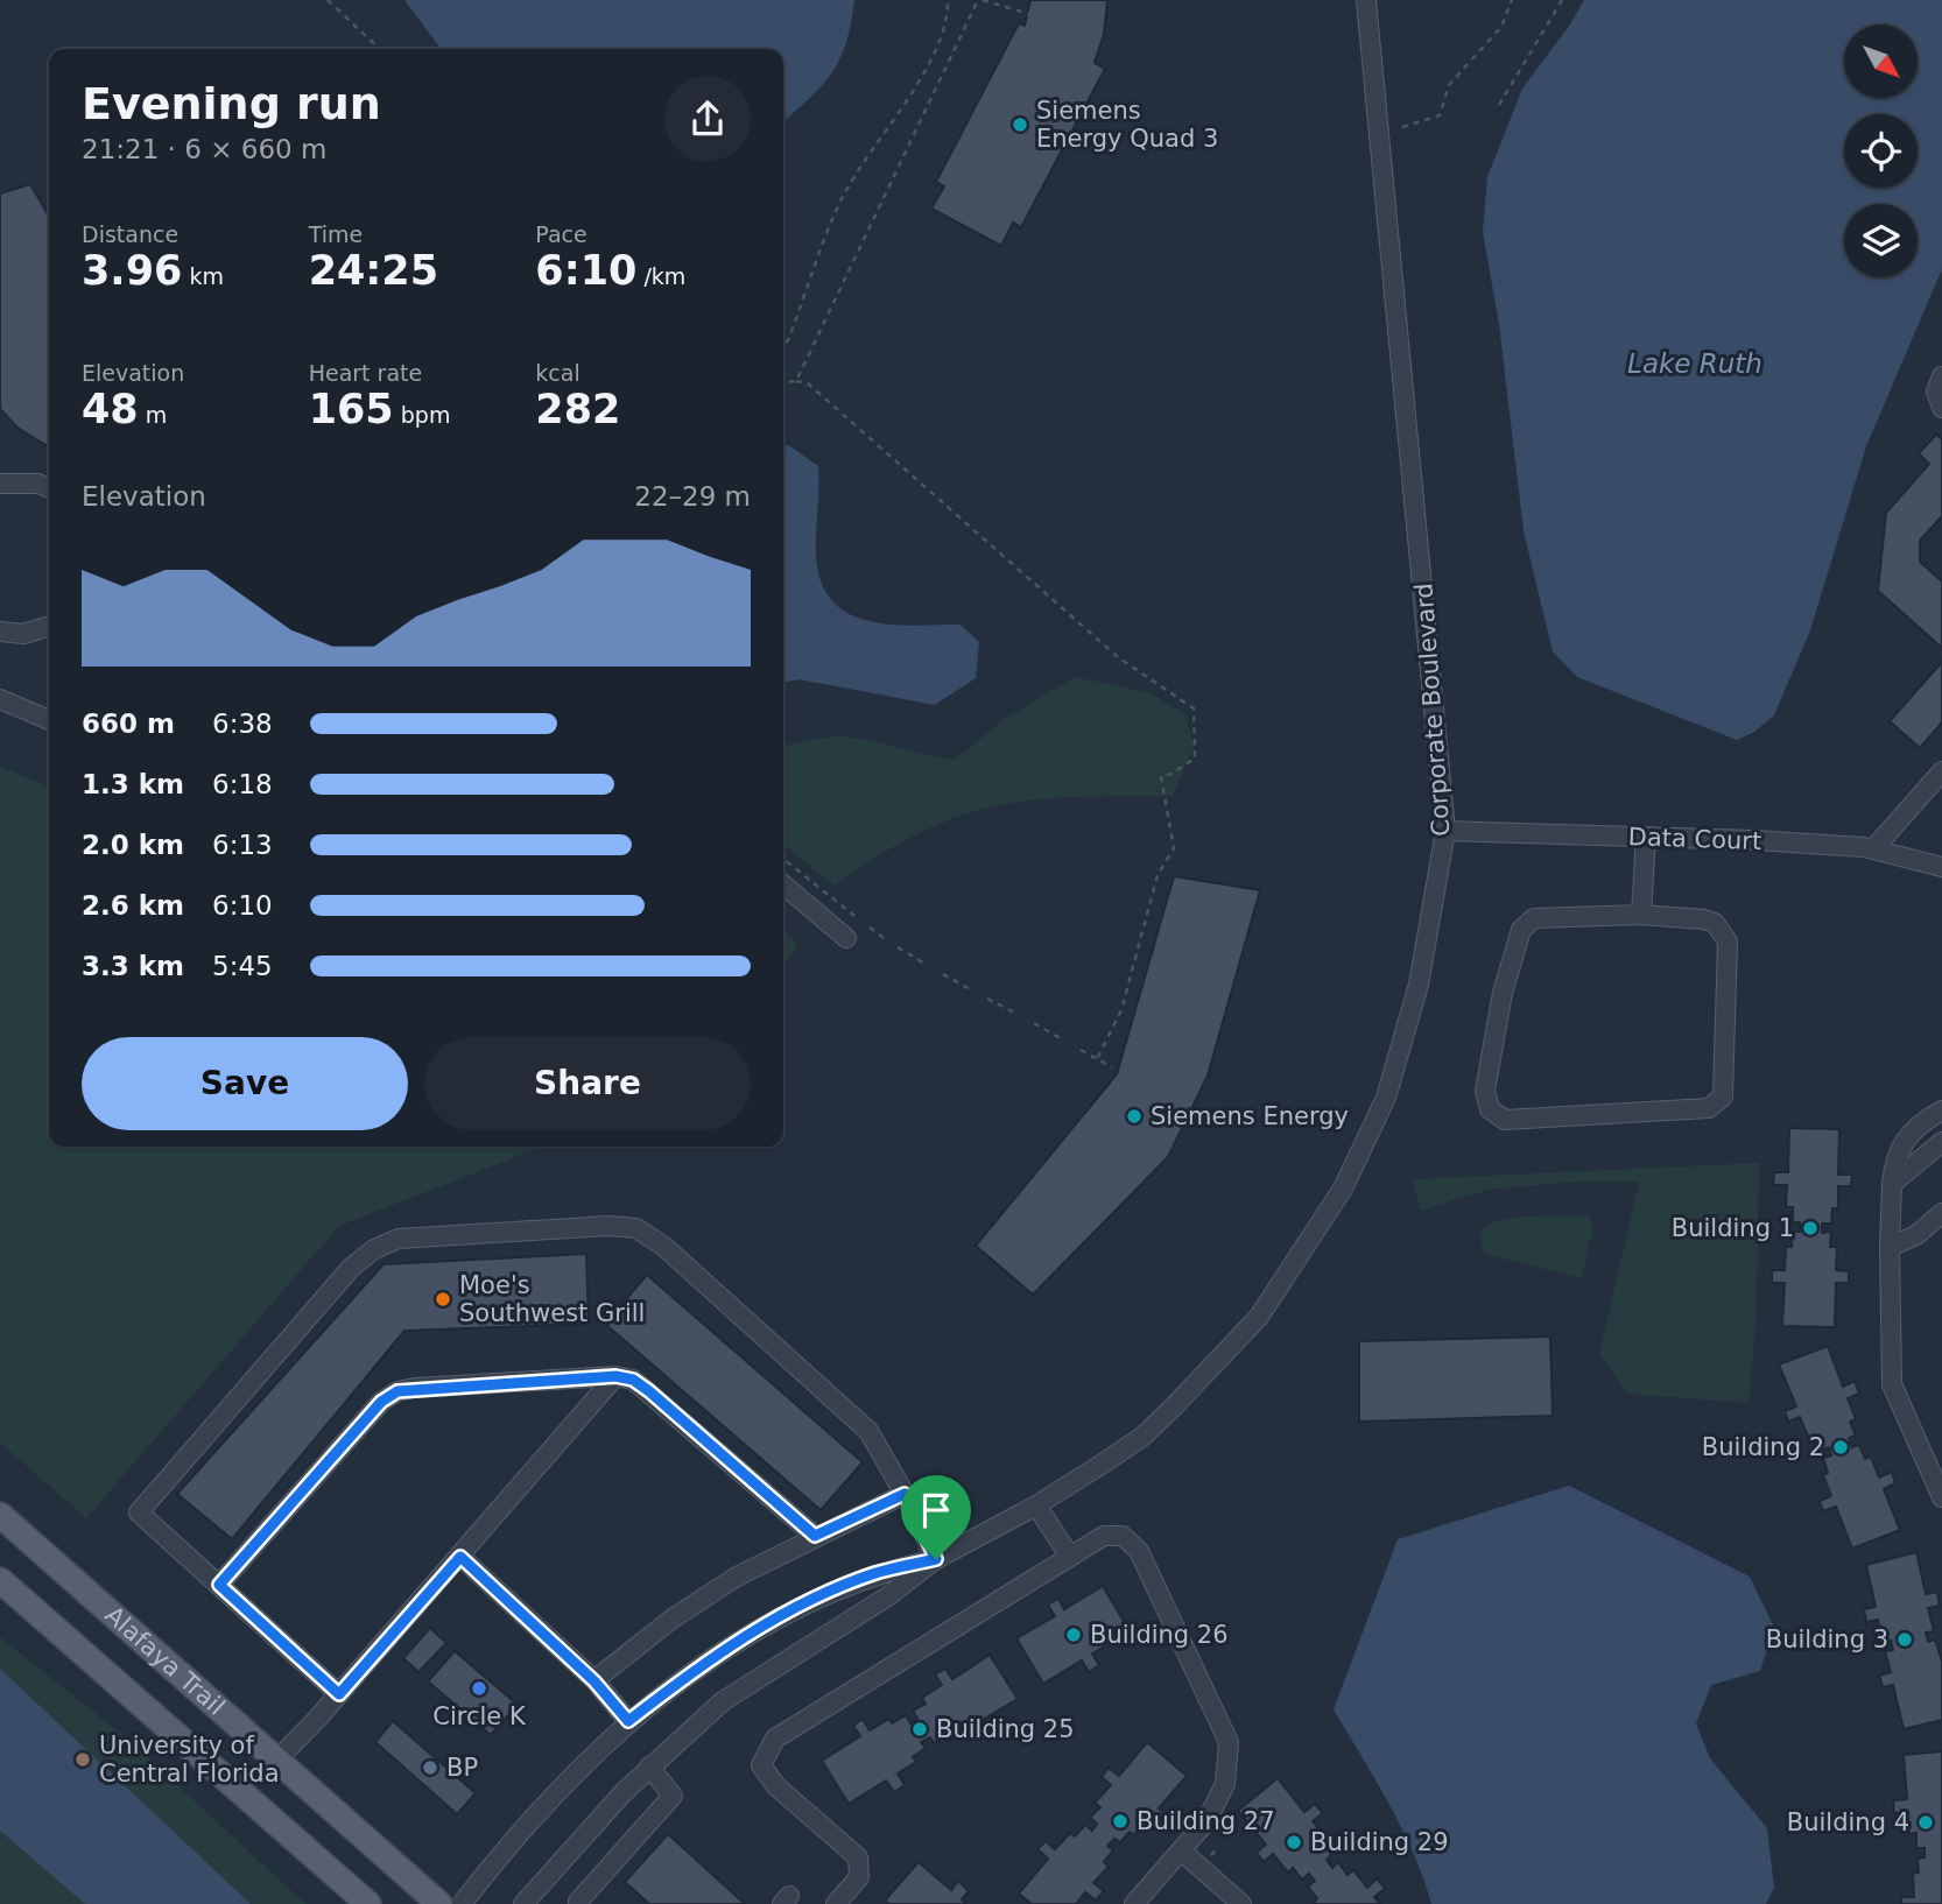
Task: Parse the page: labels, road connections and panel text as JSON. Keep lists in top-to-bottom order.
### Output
{
  "streets": {
    "main road": ["Alafaya Trail"],
    "street": ["Corporate Boulevard", "Data Court"]
  },
  "crossings": [
    ["Corporate Boulevard", "Data Court"]
  ],
  "water": ["Lake Ruth"],
  "places": [
    "Siemens Energy Quad 3",
    "Siemens Energy",
    "Building 1",
    "Moe's Southwest Grill",
    "Building 2",
    "Building 26",
    "Building 3",
    "Circle K",
    "Building 25",
    "University of Central Florida",
    "BP",
    "Building 27",
    "Building 4",
    "Building 29"
  ],
  "north": "bottom right",
  "page": {
    "heading": ["Evening run", "21:21 · 6 × 660 m"],
    "stats": [
      ["Distance", "3.96 km"],
      ["Time", "24:25"],
      ["Pace", "6:10 /km"],
      ["Elevation", "48 m"],
      ["Heart rate", "165 bpm"],
      ["kcal", "282"]
    ],
    "chart": ["Elevation", "22–29 m"],
    "list": [
      {
        "name": "660 m",
        "note": "6:38"
      },
      {
        "name": "1.3 km",
        "note": "6:18"
      },
      {
        "name": "2.0 km",
        "note": "6:13"
      },
      {
        "name": "2.6 km",
        "note": "6:10"
      },
      {
        "name": "3.3 km",
        "note": "5:45"
      }
    ],
    "buttons": ["Save", "Share"]
  }
}
